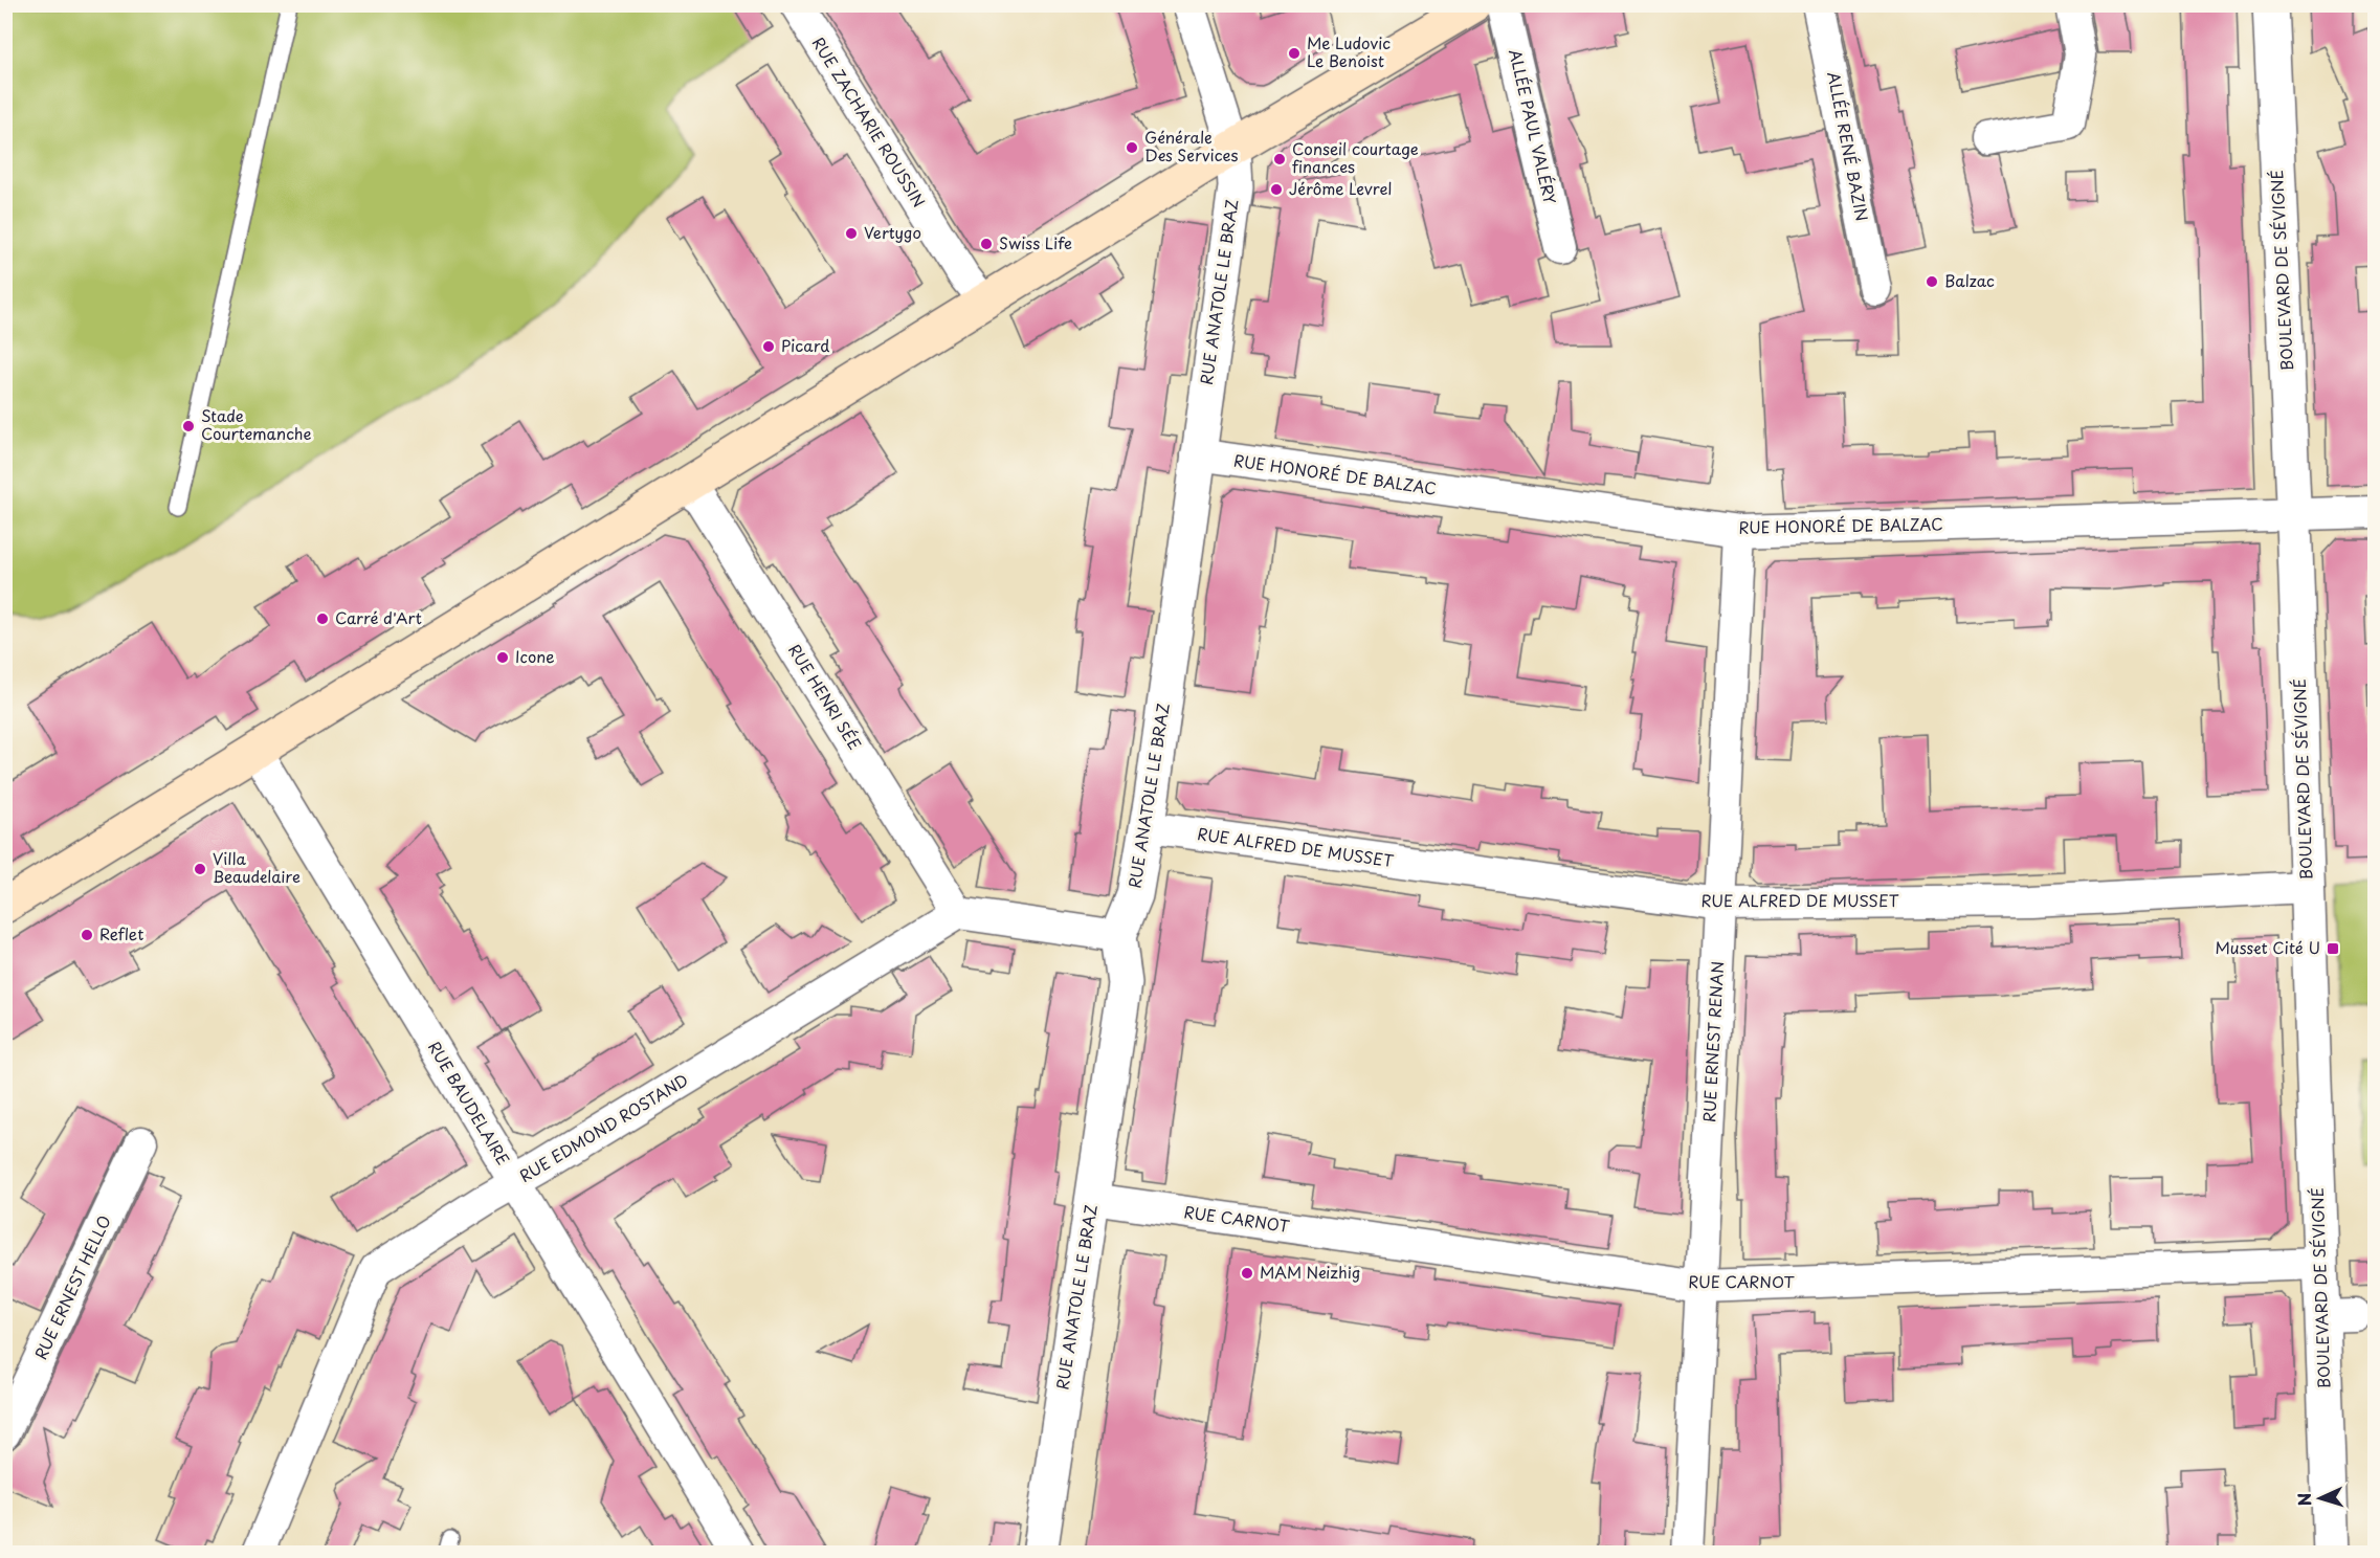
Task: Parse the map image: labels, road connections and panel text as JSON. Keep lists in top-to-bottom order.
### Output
{
  "streets": {
    "street": [
      "RUE ZACHARIE ROUSSIN",
      "ALLÉE PAUL VALÉRY",
      "ALLÉE RENÉ BAZIN",
      "BOULEVARD DE SÉVIGNÉ",
      "RUE ANATOLE LE BRAZ",
      "RUE HONORÉ DE BALZAC",
      "RUE HENRI SÉE",
      "RUE ALFRED DE MUSSET",
      "RUE ERNEST RENAN",
      "RUE BAUDELAIRE",
      "RUE EDMOND ROSTAND",
      "RUE CARNOT",
      "RUE ERNEST HELLO"
    ]
  },
  "crossings": [
    ["BOULEVARD DE SÉVIGNÉ", "RUE HONORÉ DE BALZAC"],
    ["BOULEVARD DE SÉVIGNÉ", "RUE ALFRED DE MUSSET"],
    ["BOULEVARD DE SÉVIGNÉ", "RUE CARNOT"],
    ["RUE ANATOLE LE BRAZ", "RUE HONORÉ DE BALZAC"],
    ["RUE ANATOLE LE BRAZ", "RUE ALFRED DE MUSSET"],
    ["RUE ANATOLE LE BRAZ", "RUE CARNOT"],
    ["RUE HONORÉ DE BALZAC", "RUE ERNEST RENAN"],
    ["RUE HENRI SÉE", "RUE EDMOND ROSTAND"],
    ["RUE ALFRED DE MUSSET", "RUE ERNEST RENAN"],
    ["RUE ERNEST RENAN", "RUE CARNOT"],
    ["RUE BAUDELAIRE", "RUE EDMOND ROSTAND"]
  ],
  "places": {
    "other": [
      "Me Ludovic Le Benoist",
      "Générale Des Services",
      "Conseil courtage finances",
      "Jérôme Levrel",
      "Vertygo",
      "Swiss Life",
      "Balzac",
      "Picard",
      "Stade Courtemanche",
      "Carré d'Art",
      "Icone",
      "Villa Beaudelaire",
      "Reflet",
      "MAM Neizhig"
    ],
    "transit": ["Musset Cité U"]
  },
  "north": "left"
}
